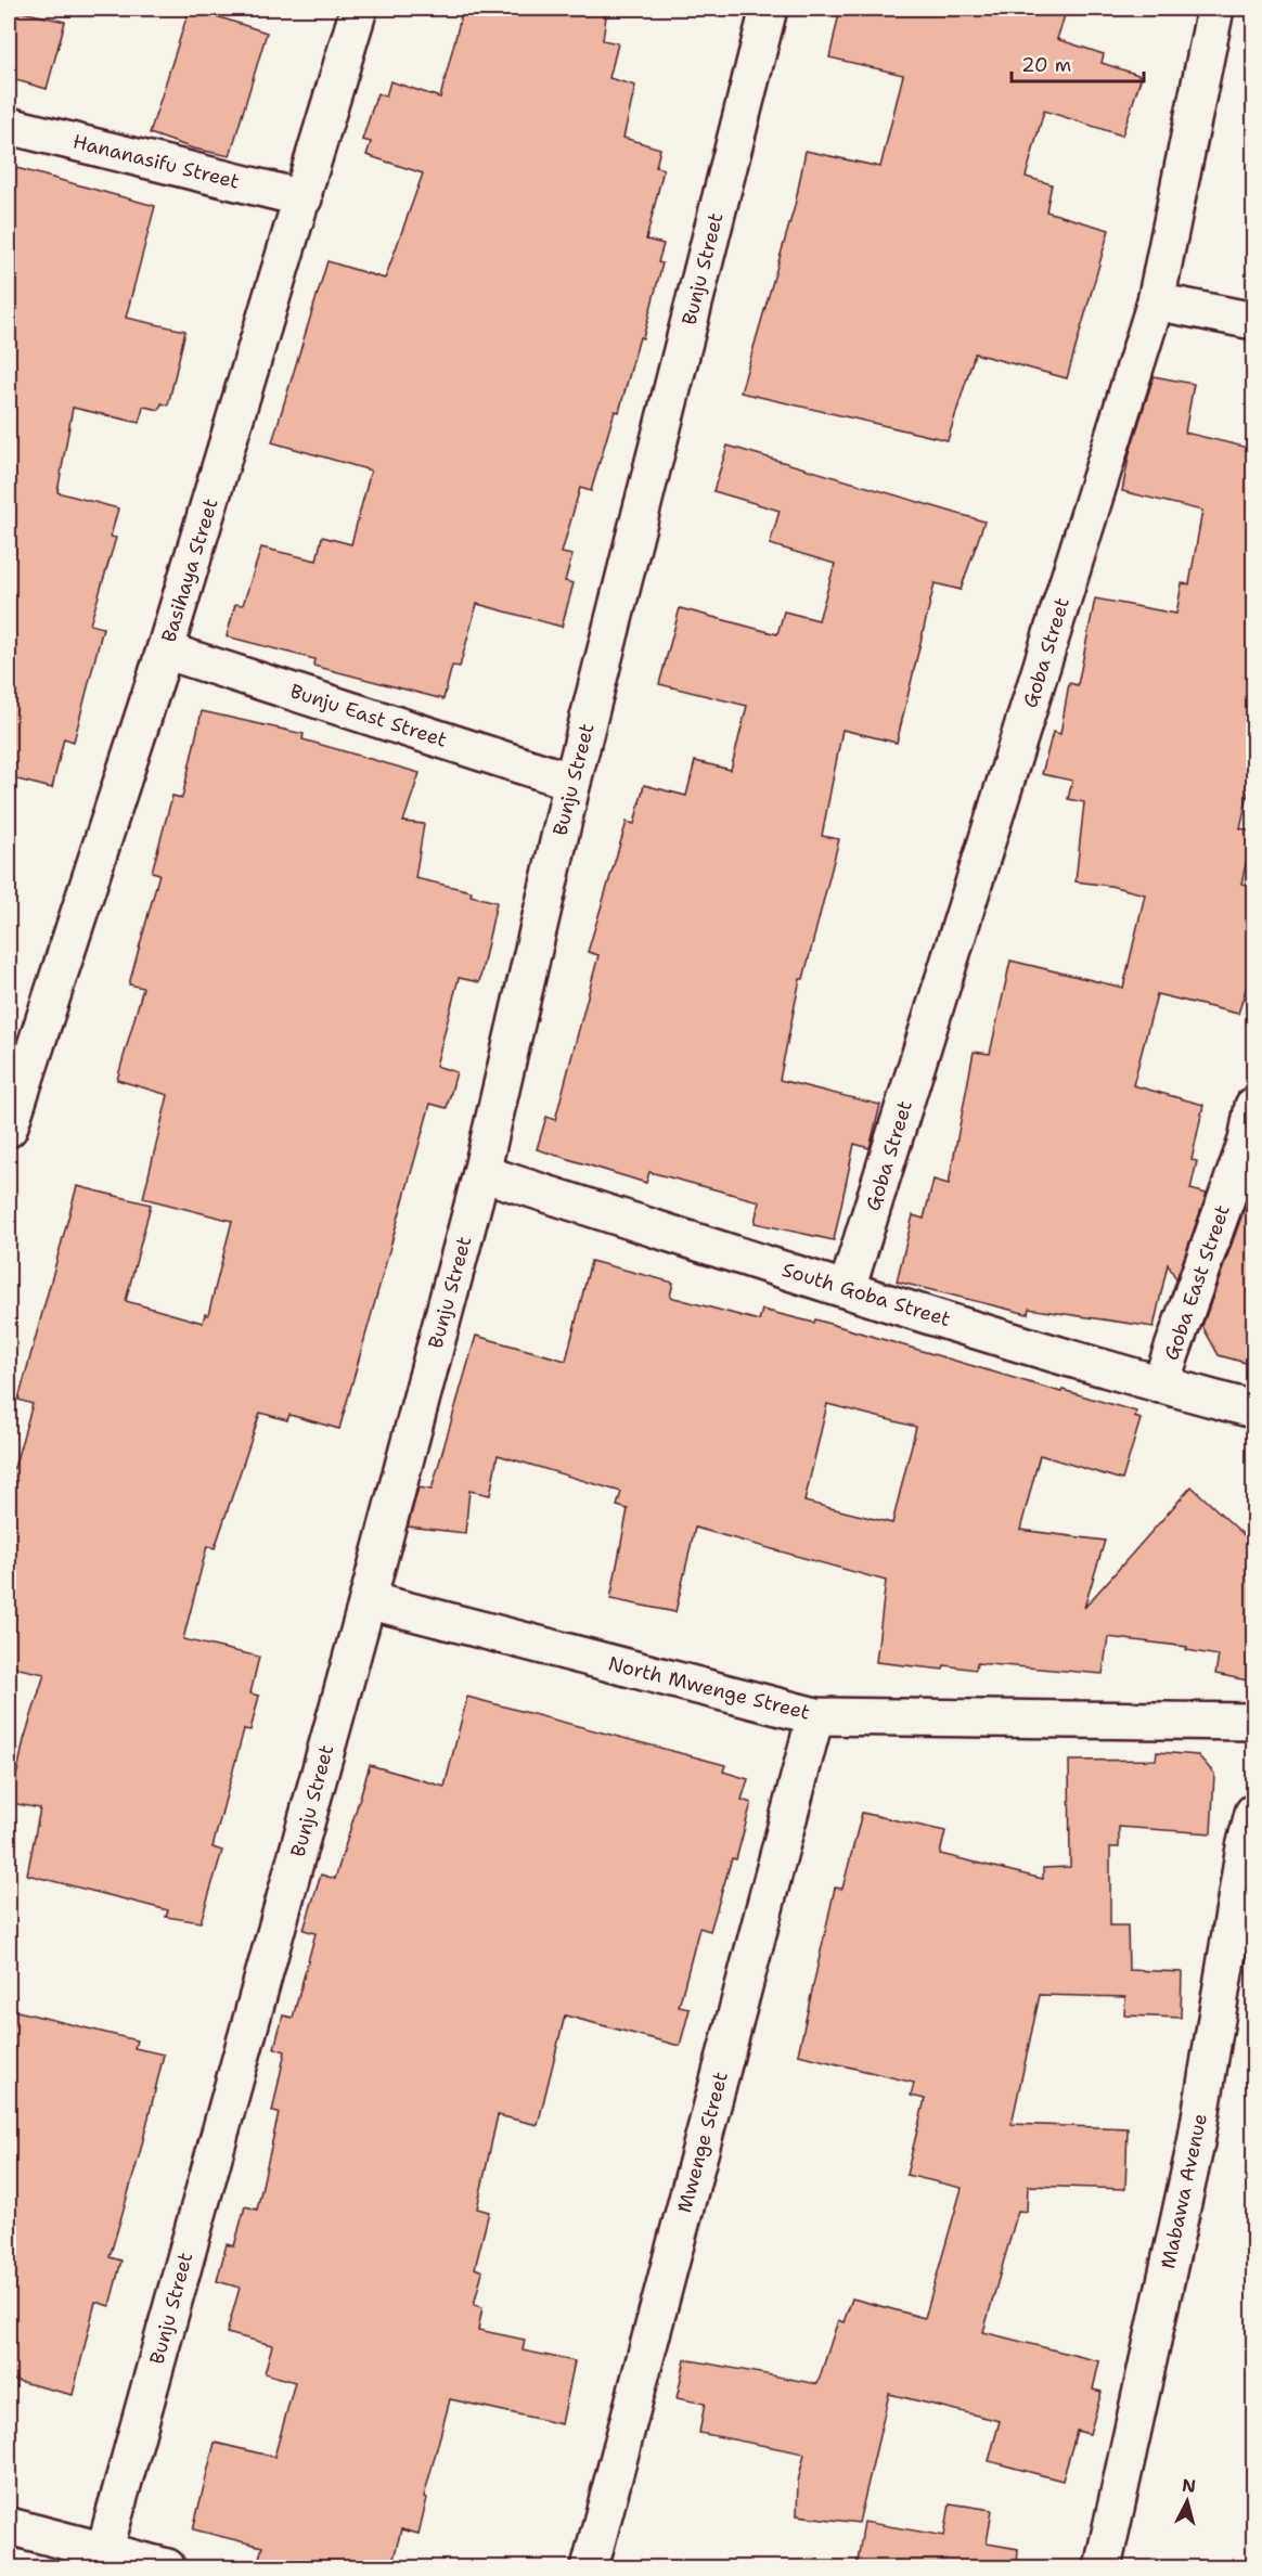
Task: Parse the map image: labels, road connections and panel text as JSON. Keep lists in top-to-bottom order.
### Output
{
  "streets": {
    "street": [
      "Hananasifu Street",
      "Bunju Street",
      "Basihaya Street",
      "Goba Street",
      "Bunju East Street",
      "Goba East Street",
      "South Goba Street",
      "North Mwenge Street",
      "Mwenge Street",
      "Mabawa Avenue"
    ]
  },
  "crossings": [
    ["Hananasifu Street", "Basihaya Street"],
    ["Bunju Street", "Bunju East Street"],
    ["Bunju Street", "South Goba Street"],
    ["Bunju Street", "North Mwenge Street"],
    ["Basihaya Street", "Bunju East Street"],
    ["Goba Street", "South Goba Street"],
    ["Goba East Street", "South Goba Street"],
    ["North Mwenge Street", "Mwenge Street"]
  ],
  "scale_bar": "20 m",
  "north": "top"
}
